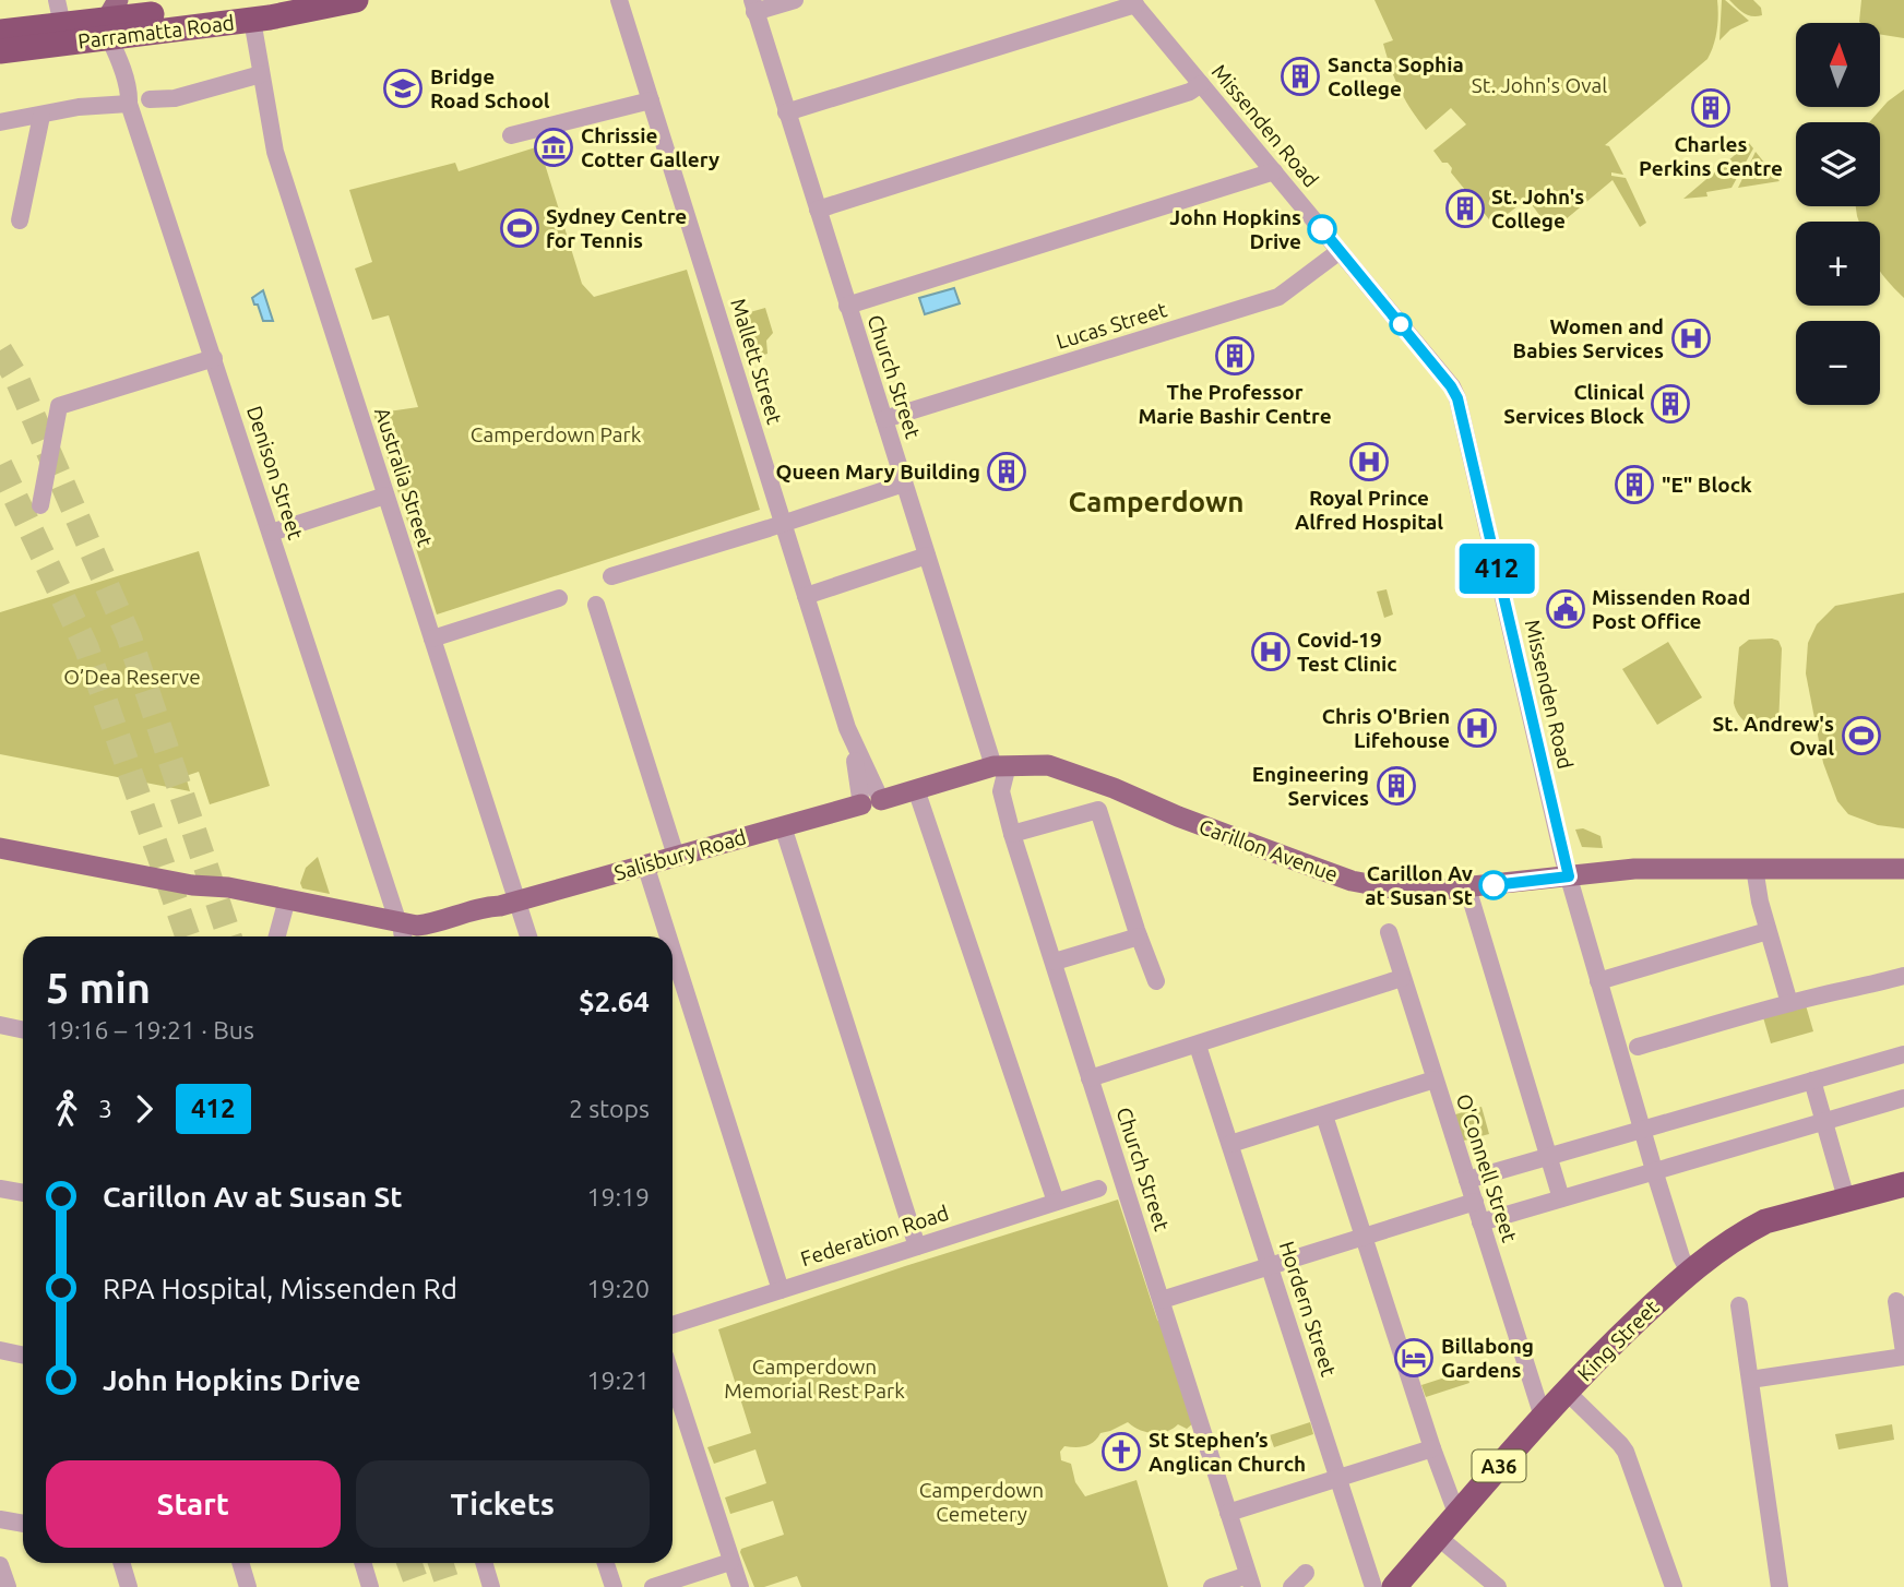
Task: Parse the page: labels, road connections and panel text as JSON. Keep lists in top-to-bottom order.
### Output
{
  "streets": {
    "highway": ["Parramatta Road", "King Street", "A36"],
    "main road": ["Carillon Avenue", "Salisbury Road"],
    "street": [
      "Missenden Road",
      "Lucas Street",
      "Mallett Street",
      "Church Street",
      "Denison Street",
      "Australia Street",
      "O'Connell Street",
      "Federation Road",
      "Hordern Street"
    ]
  },
  "crossings": [
    ["Parramatta Road", "Denison Street"],
    ["Parramatta Road", "Australia Street"],
    ["Missenden Road", "Lucas Street"],
    ["Missenden Road", "Carillon Avenue"],
    ["Missenden Road", "King Street"],
    ["Lucas Street", "Church Street"],
    ["Mallett Street", "Salisbury Road"],
    ["Church Street", "Carillon Avenue"],
    ["Church Street", "Salisbury Road"],
    ["Denison Street", "Salisbury Road"],
    ["Australia Street", "Salisbury Road"],
    ["Carillon Avenue", "Salisbury Road"],
    ["O'Connell Street", "King Street"]
  ],
  "districts": ["Camperdown"],
  "parks": [
    "St. John's Oval",
    "Camperdown Park",
    "O’Dea Reserve",
    "Camperdown Memorial Rest Park",
    "Camperdown Cemetery"
  ],
  "places": {
    "building": [
      "Sancta Sophia College",
      "Charles Perkins Centre",
      "St. John's College",
      "The Professor Marie Bashir Centre",
      "Clinical Services Block",
      "Queen Mary Building",
      "\"E\" Block",
      "Engineering Services"
    ],
    "school or university": ["Bridge Road School"],
    "museum": ["Chrissie Cotter Gallery"],
    "sports": ["Sydney Centre for Tennis", "St. Andrew's Oval"],
    "other": ["John Hopkins Drive", "Carillon Av at Susan St"],
    "hospital": [
      "Women and Babies Services",
      "Royal Prince Alfred Hospital",
      "Covid-19 Test Clinic",
      "Chris O'Brien Lifehouse"
    ],
    "public building": ["Missenden Road Post Office"],
    "hotel": ["Billabong Gardens"],
    "church": ["St Stephen’s Anglican Church"]
  },
  "lines": ["bus line 412"],
  "north": "top",
  "page": {
    "on_map": "412",
    "map_buttons": ["+", "−"],
    "heading": ["5 min", "19:16 – 19:21 · Bus", "$2.64"],
    "legs": ["3", "412", "2 stops"],
    "list": [
      {
        "name": "Carillon Av at Susan St",
        "value": "19:19"
      },
      {
        "name": "RPA Hospital, Missenden Rd",
        "value": "19:20"
      },
      {
        "name": "John Hopkins Drive",
        "value": "19:21"
      }
    ],
    "buttons": ["Start", "Tickets"]
  }
}
